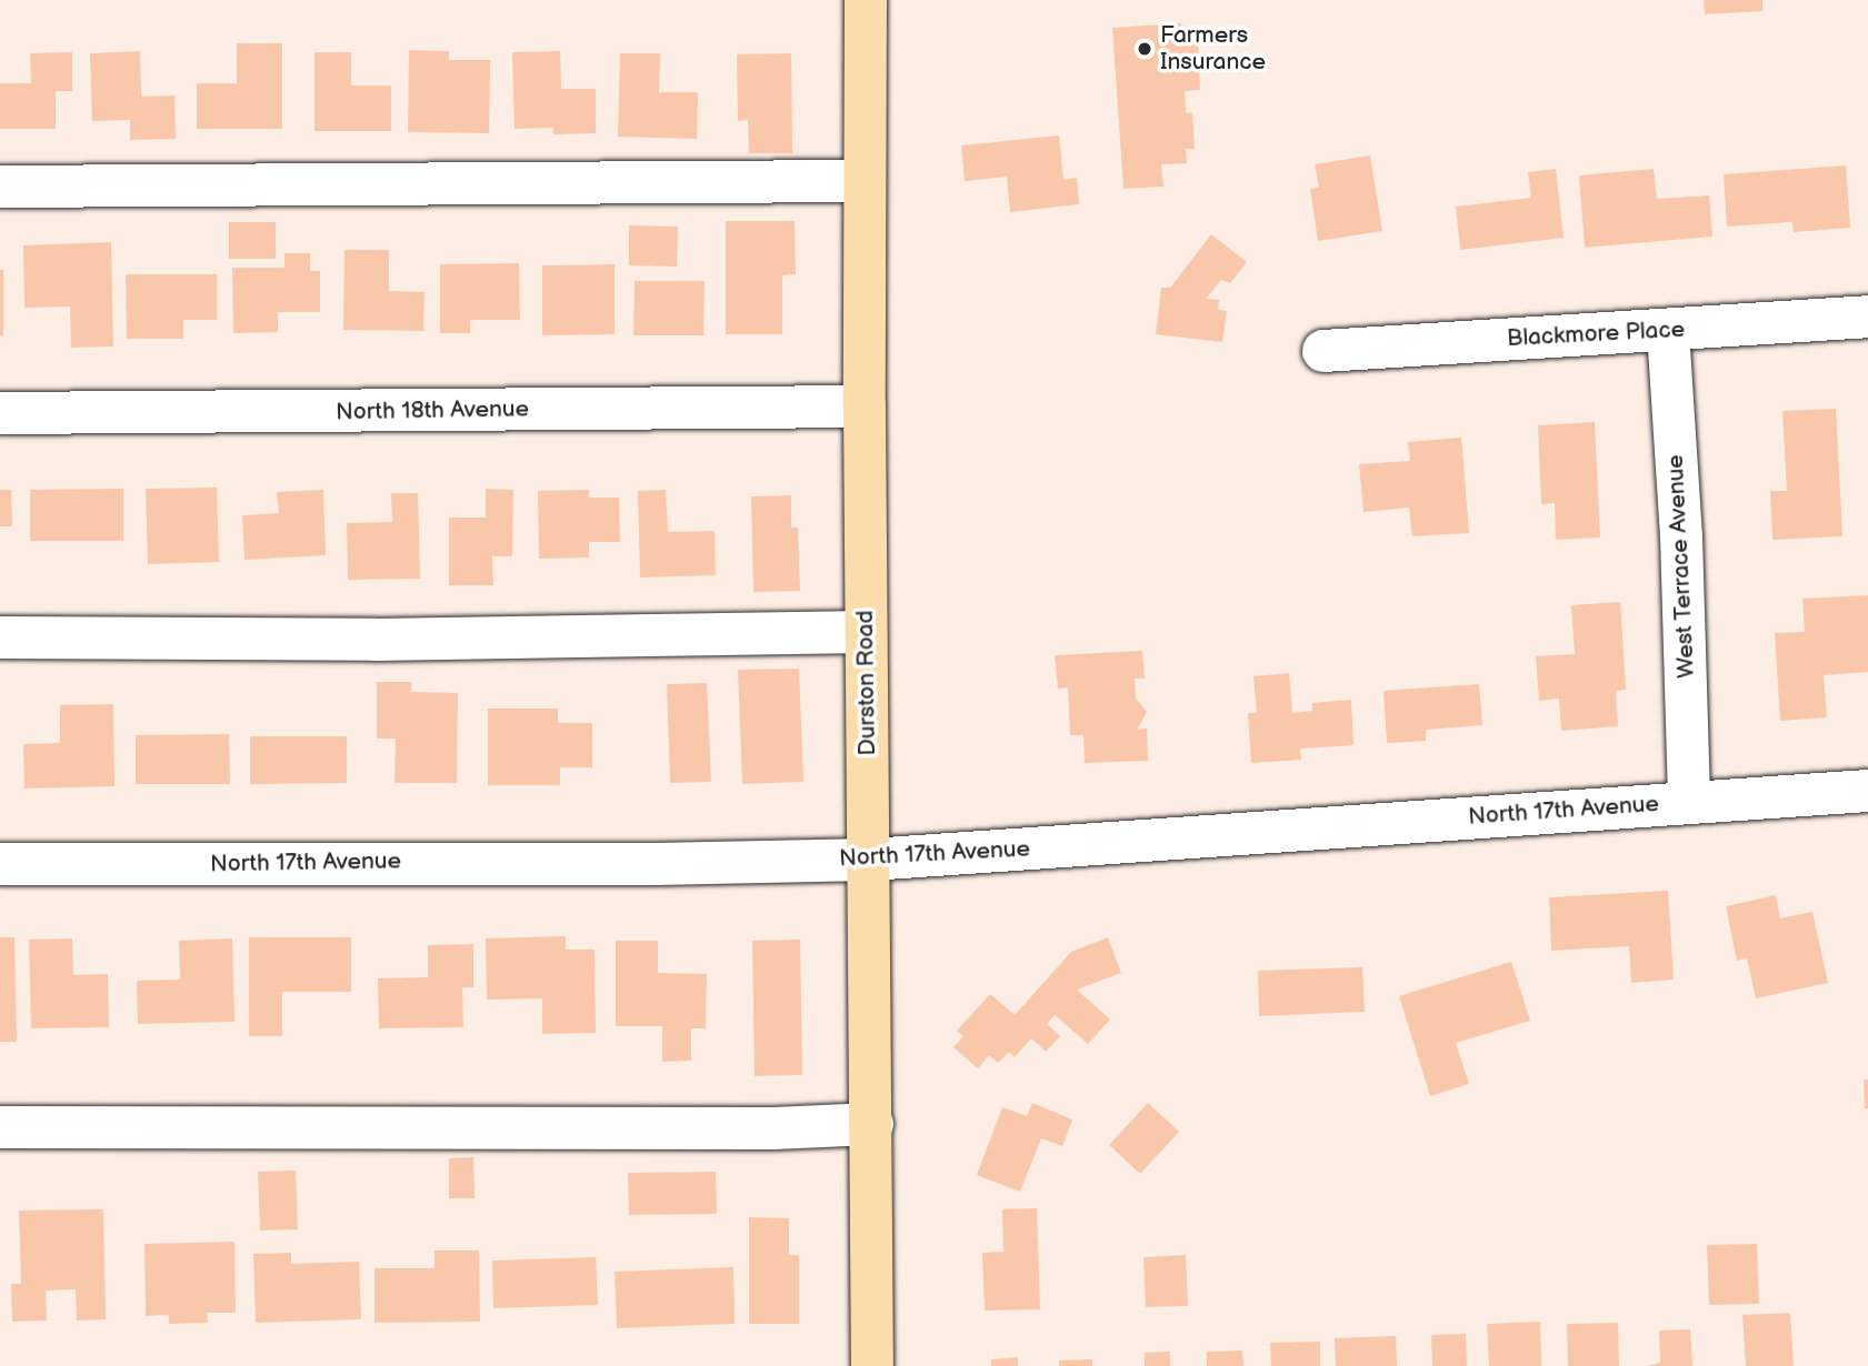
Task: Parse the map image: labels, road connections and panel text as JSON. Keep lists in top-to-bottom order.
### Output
{
  "streets": {
    "main road": ["Durston Road"],
    "street": [
      "Blackmore Place",
      "North 18th Avenue",
      "West Terrace Avenue",
      "North 17th Avenue"
    ]
  },
  "crossings": [
    ["Blackmore Place", "West Terrace Avenue"],
    ["North 18th Avenue", "Durston Road"],
    ["West Terrace Avenue", "North 17th Avenue"],
    ["Durston Road", "North 17th Avenue"]
  ],
  "places": ["Farmers Insurance"]
}
